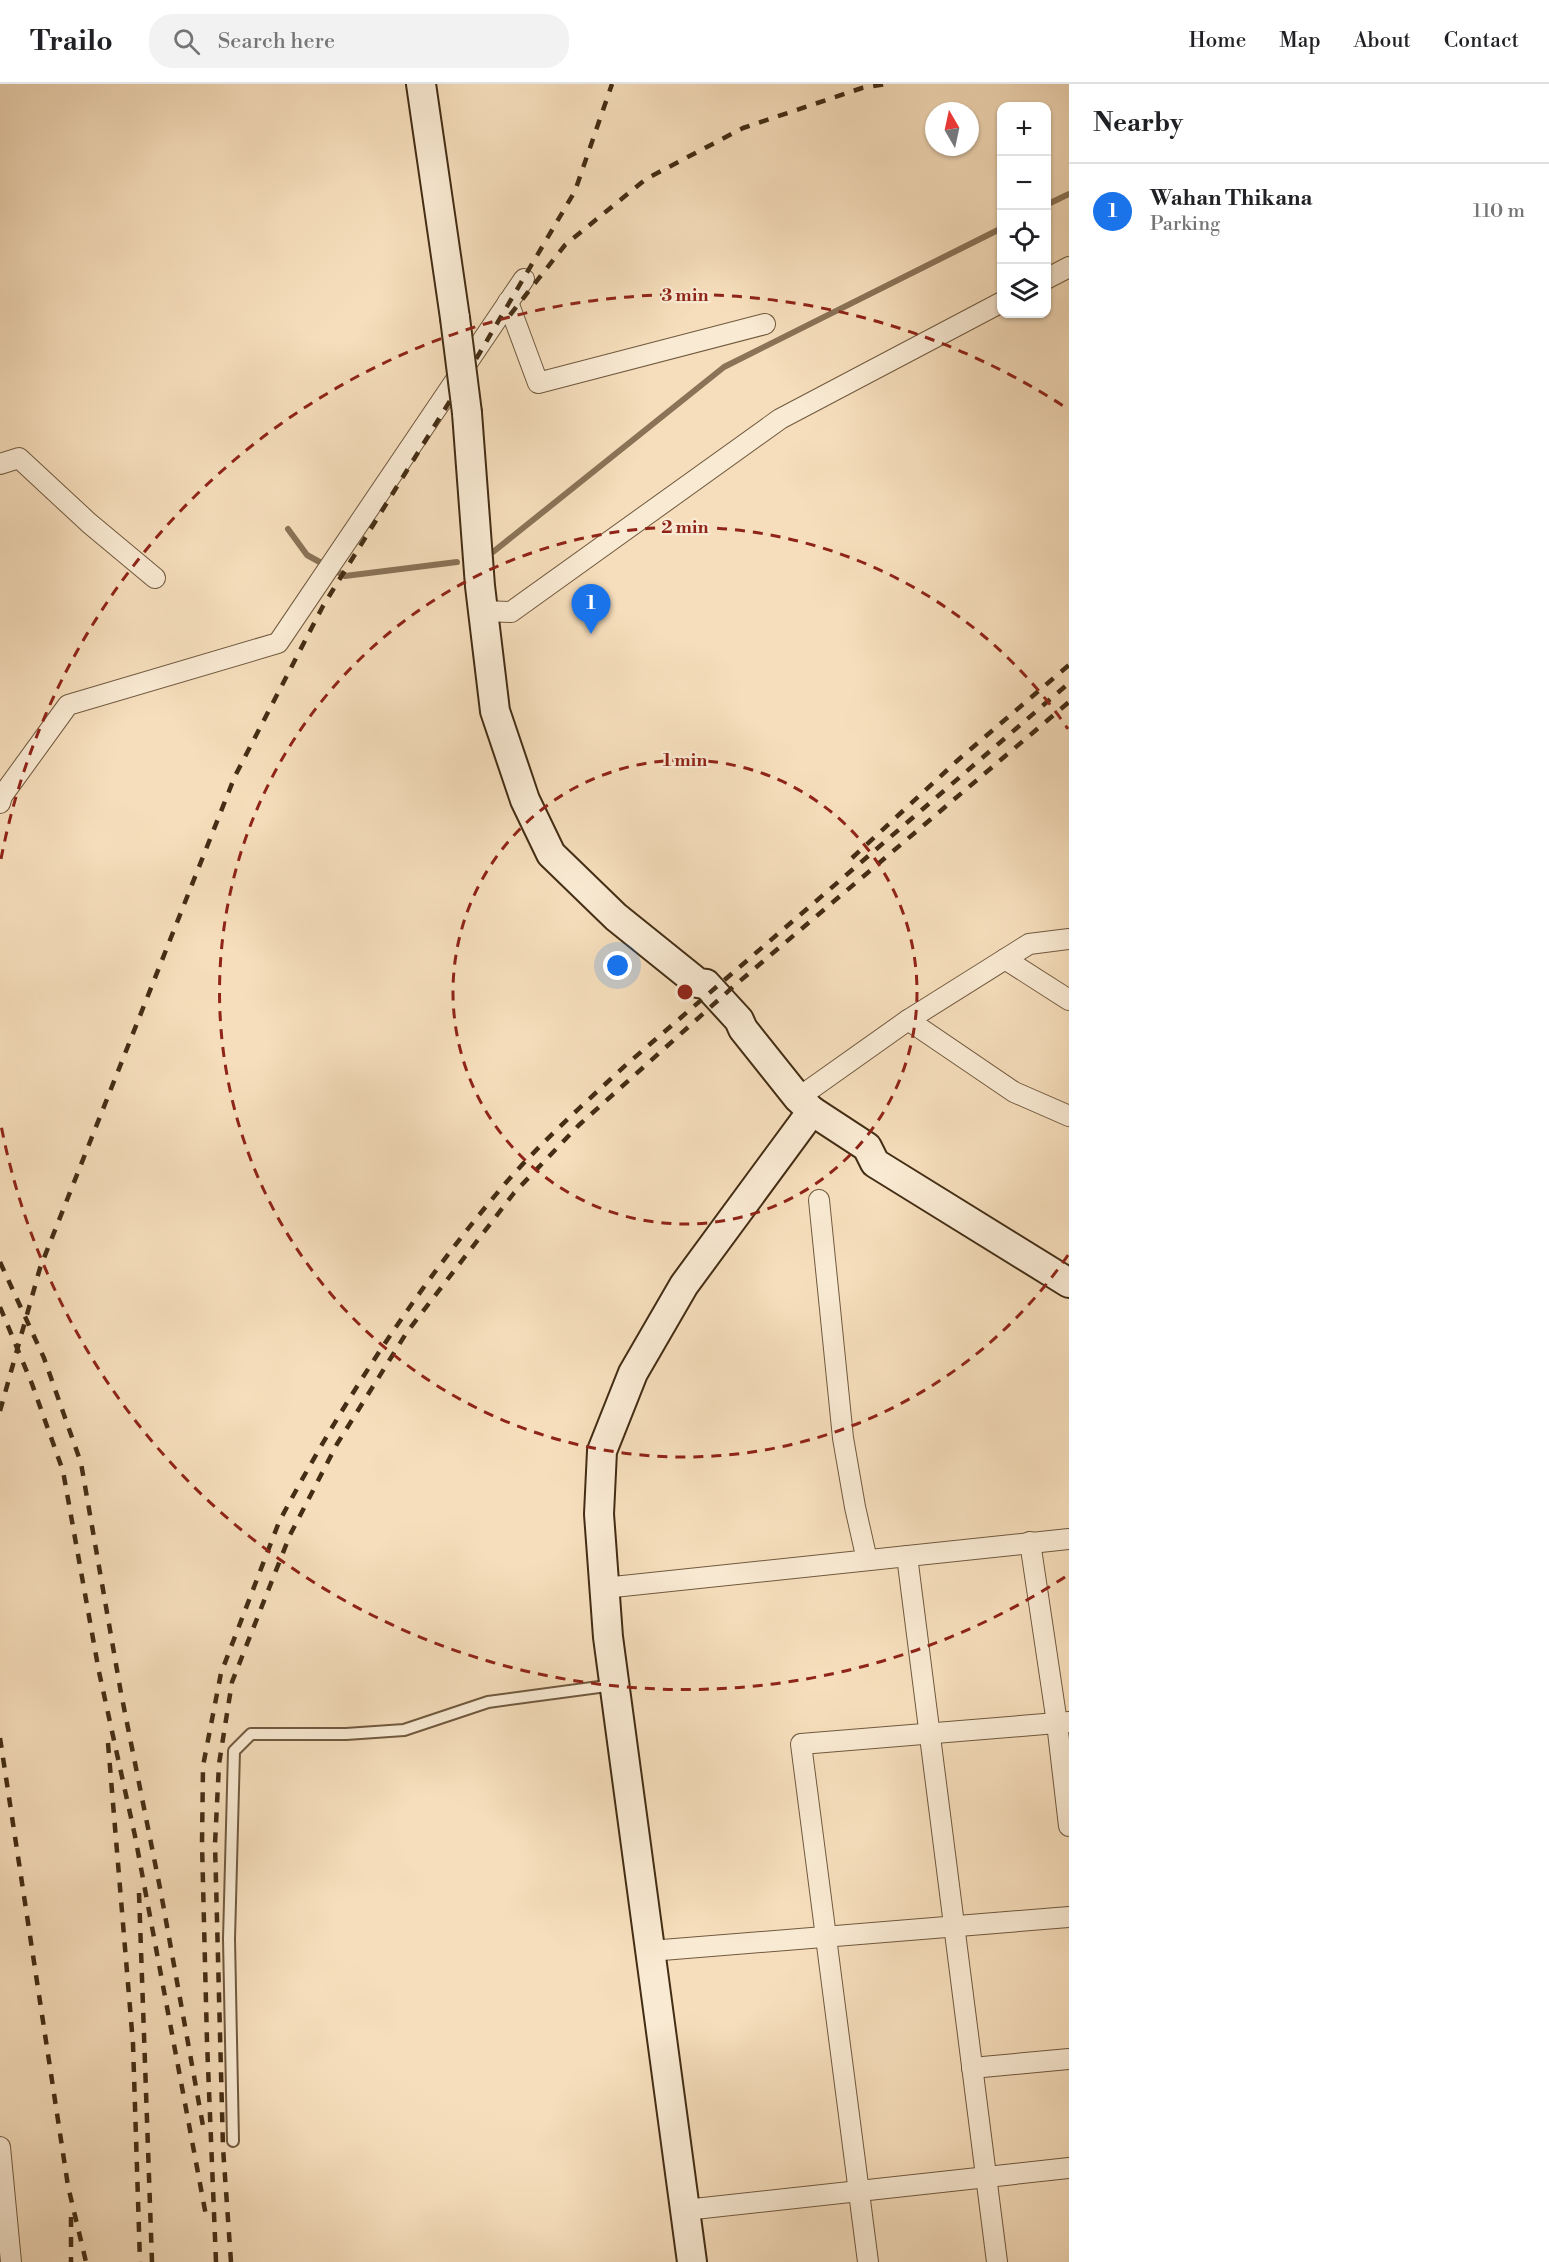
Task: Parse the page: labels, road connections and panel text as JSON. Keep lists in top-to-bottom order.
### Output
{
  "north": "top",
  "page": {
    "header": "Trailo",
    "search": "Search here",
    "nav": [
      "Home",
      "Map",
      "About",
      "Contact"
    ],
    "heading": "Nearby",
    "map_buttons": ["+", "−"],
    "list": [
      {
        "mark": "1",
        "name": "Wahan Thikana",
        "note": "Parking",
        "value": "110 m"
      }
    ],
    "pins": "1"
  },
  "rings": ["3 min", "2 min", "1 min"]
}
